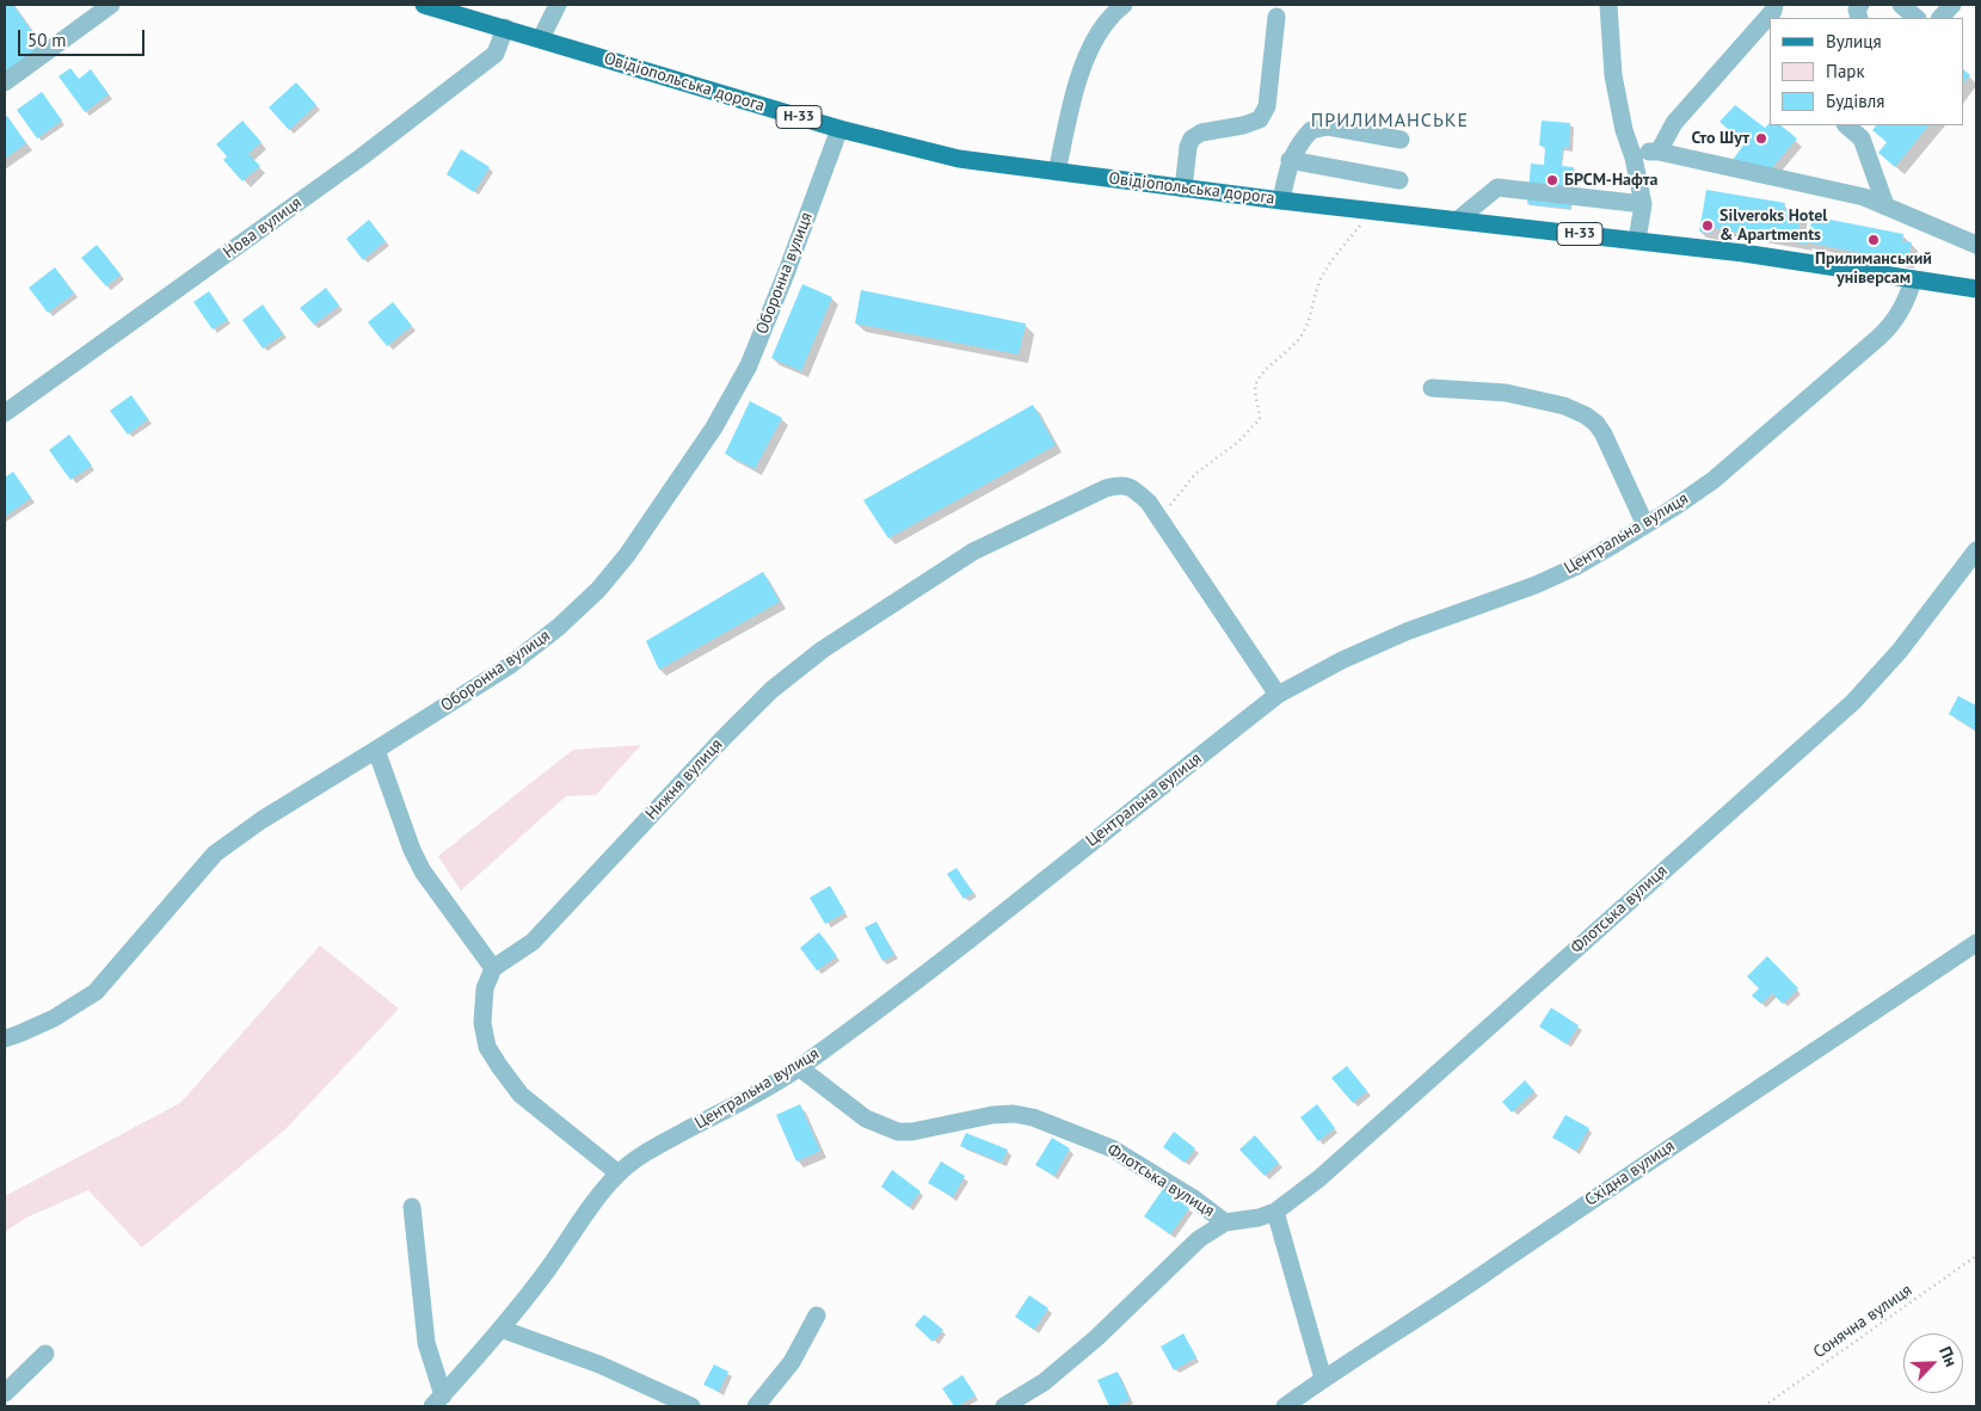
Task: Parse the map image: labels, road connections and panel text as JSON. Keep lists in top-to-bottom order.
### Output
{
  "streets": {
    "main road": ["Овідіопольська дорога", "Н-33"],
    "street": [
      "Нова вулиця",
      "Оборонна вулиця",
      "Центральна вулиця",
      "Нижня вулиця",
      "Флотська вулиця",
      "Східна вулиця"
    ],
    "path": ["Сонячна вулиця"]
  },
  "crossings": [
    ["Овідіопольська дорога", "Нова вулиця"],
    ["Овідіопольська дорога", "Оборонна вулиця"],
    ["Овідіопольська дорога", "Центральна вулиця"],
    ["Центральна вулиця", "Флотська вулиця"]
  ],
  "districts": ["ПРИЛИМАНСЬКЕ"],
  "places": [
    "Сто Шут",
    "БРСМ-Нафта",
    "Silveroks Hotel & Apartments",
    "Прилиманський універсам"
  ],
  "legend": ["Вулиця", "Парк", "Будівля"],
  "scale_bar": "50 m",
  "north": "top right"
}
